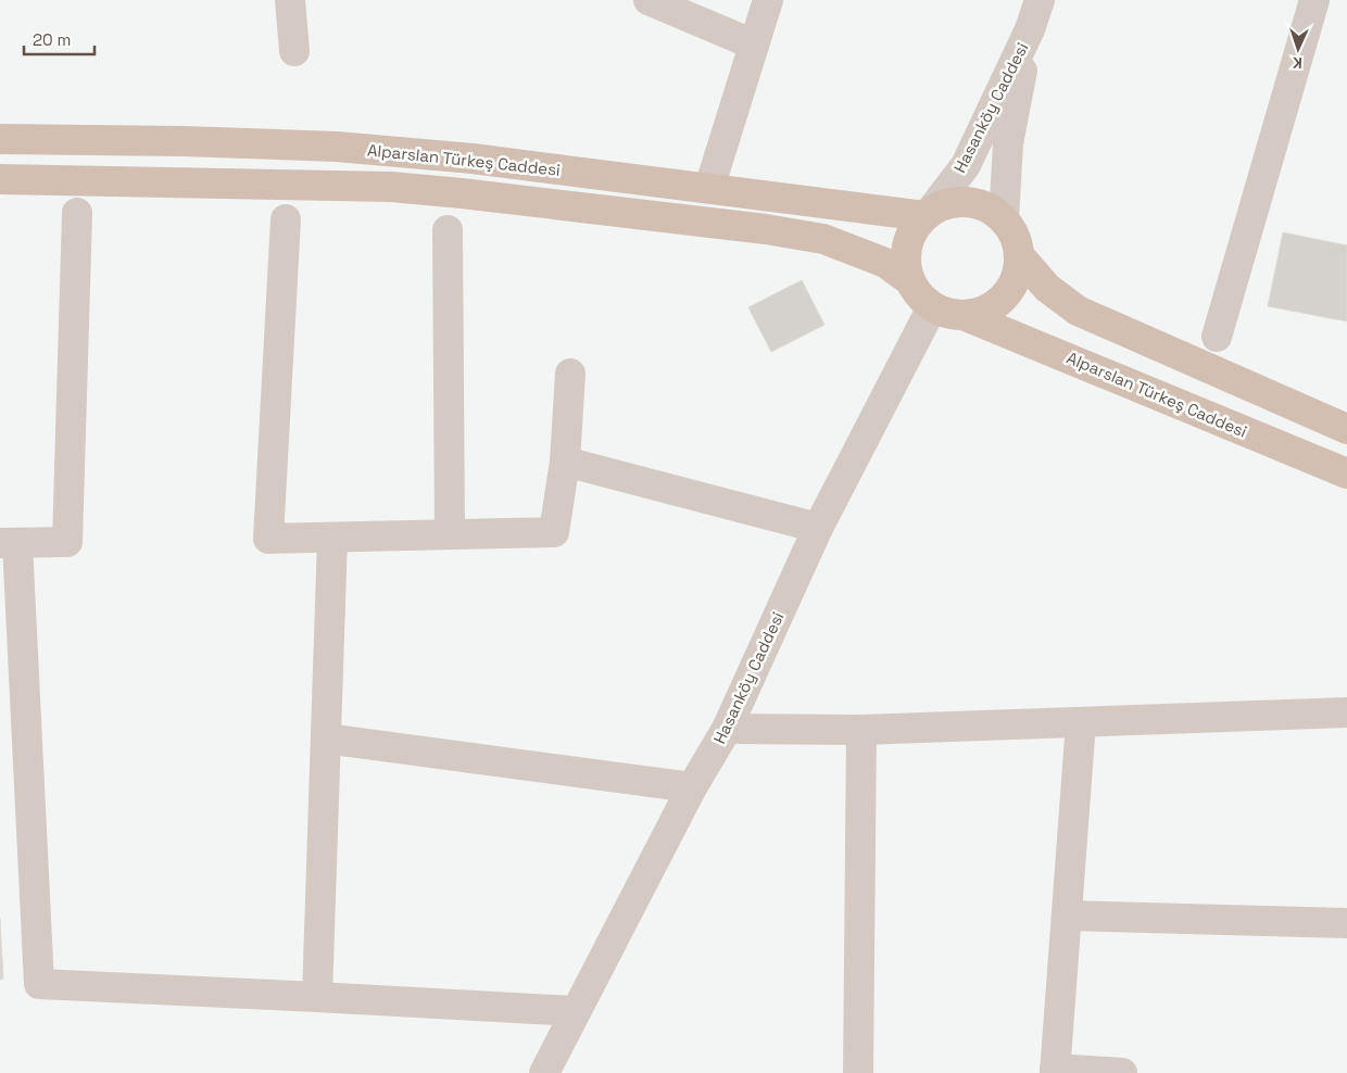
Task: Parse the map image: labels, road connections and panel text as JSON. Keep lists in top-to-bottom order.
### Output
{
  "streets": {
    "main road": ["Alparslan Türkeş Caddesi"],
    "street": ["Hasanköy Caddesi"]
  },
  "crossings": [
    ["Hasanköy Caddesi", "Alparslan Türkeş Caddesi"]
  ],
  "scale_bar": "20 m",
  "north": "bottom"
}
